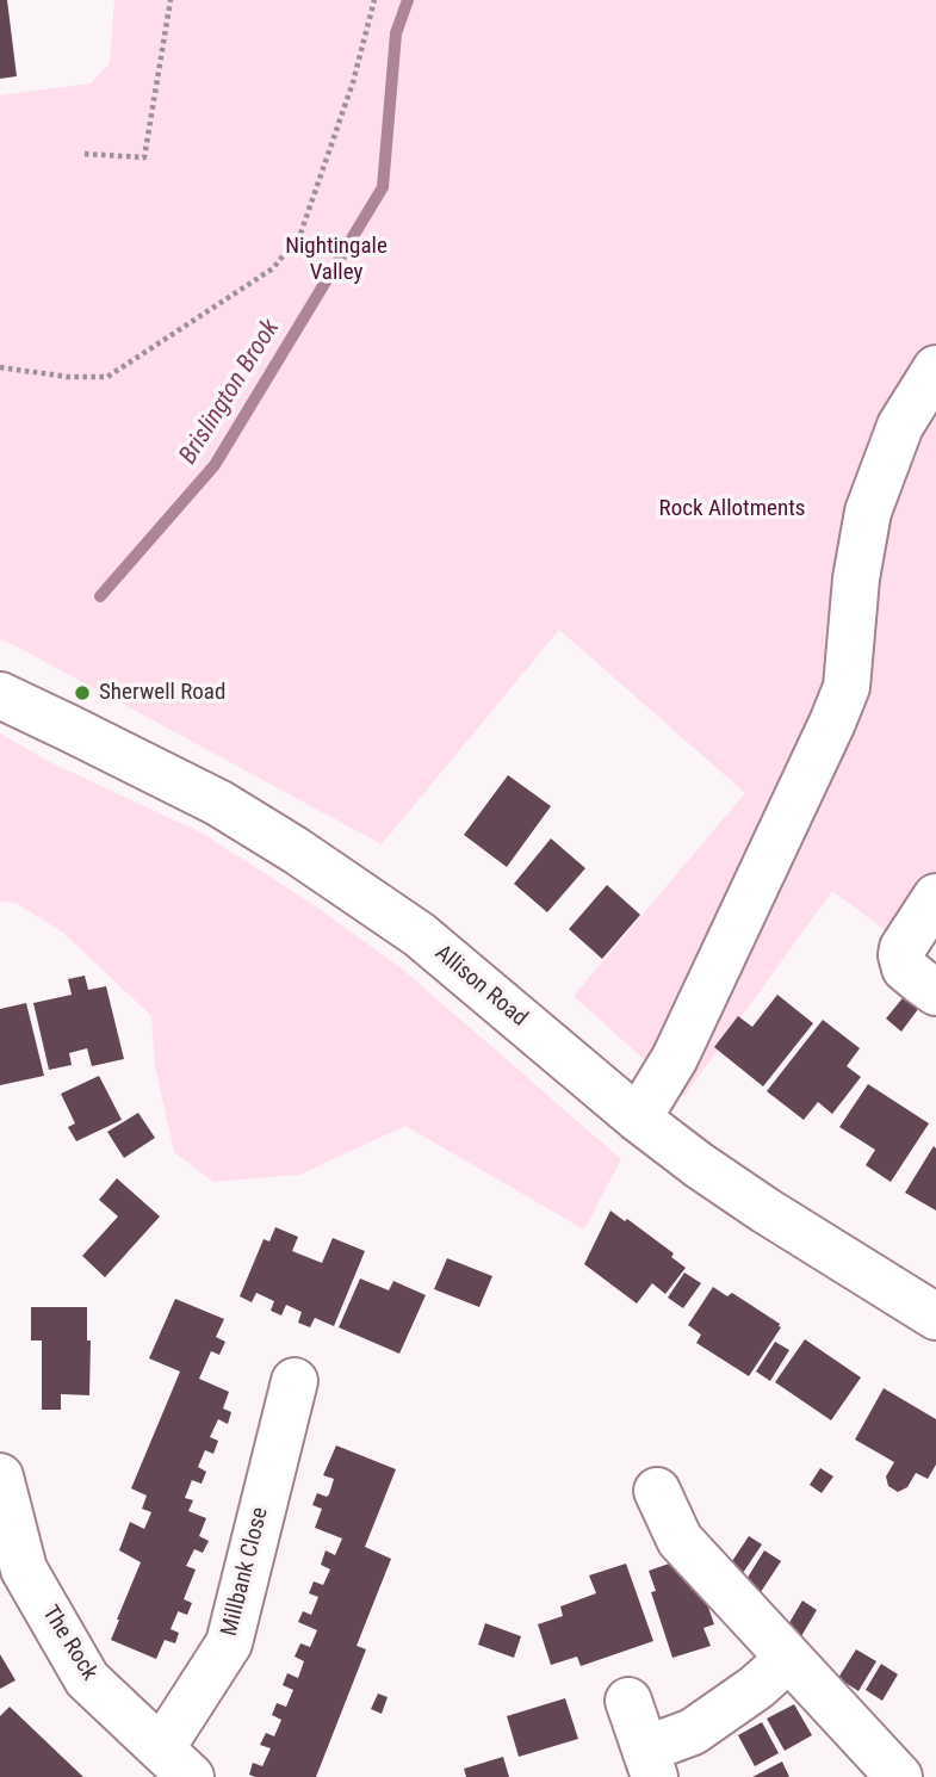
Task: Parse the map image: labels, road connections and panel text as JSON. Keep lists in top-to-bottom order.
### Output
{
  "streets": {
    "street": ["Allison Road", "Millbank Close", "The Rock"]
  },
  "crossings": [
    ["Millbank Close", "The Rock"]
  ],
  "water": ["Brislington Brook"],
  "parks": ["Nightingale Valley", "Rock Allotments"],
  "places": ["Sherwell Road"]
}
